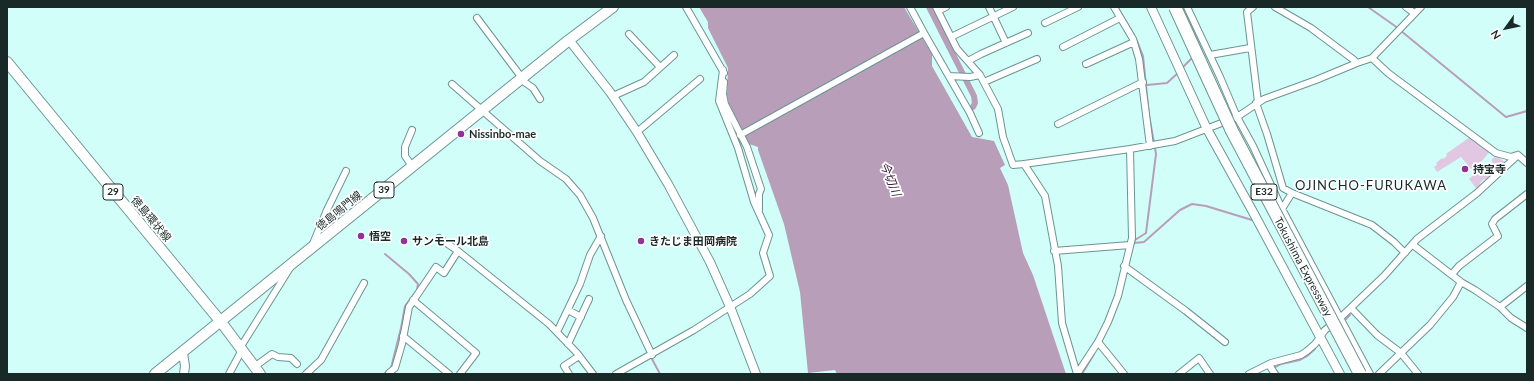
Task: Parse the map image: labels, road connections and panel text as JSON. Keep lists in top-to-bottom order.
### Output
{
  "streets": {
    "highway": ["E32", "Tokushima Expressway"],
    "main road": [
      "39",
      "29",
      "徳島鳴門線",
      "徳島環状線"
    ]
  },
  "crossings": [
    ["徳島鳴門線", "徳島環状線"]
  ],
  "districts": ["OJINCHO-FURUKAWA"],
  "water": ["今切川"],
  "places": [
    "Nissinbo-mae",
    "持宝寺",
    "悟空",
    "サンモール北島",
    "きたじま田岡病院"
  ],
  "north": "bottom left"
}
